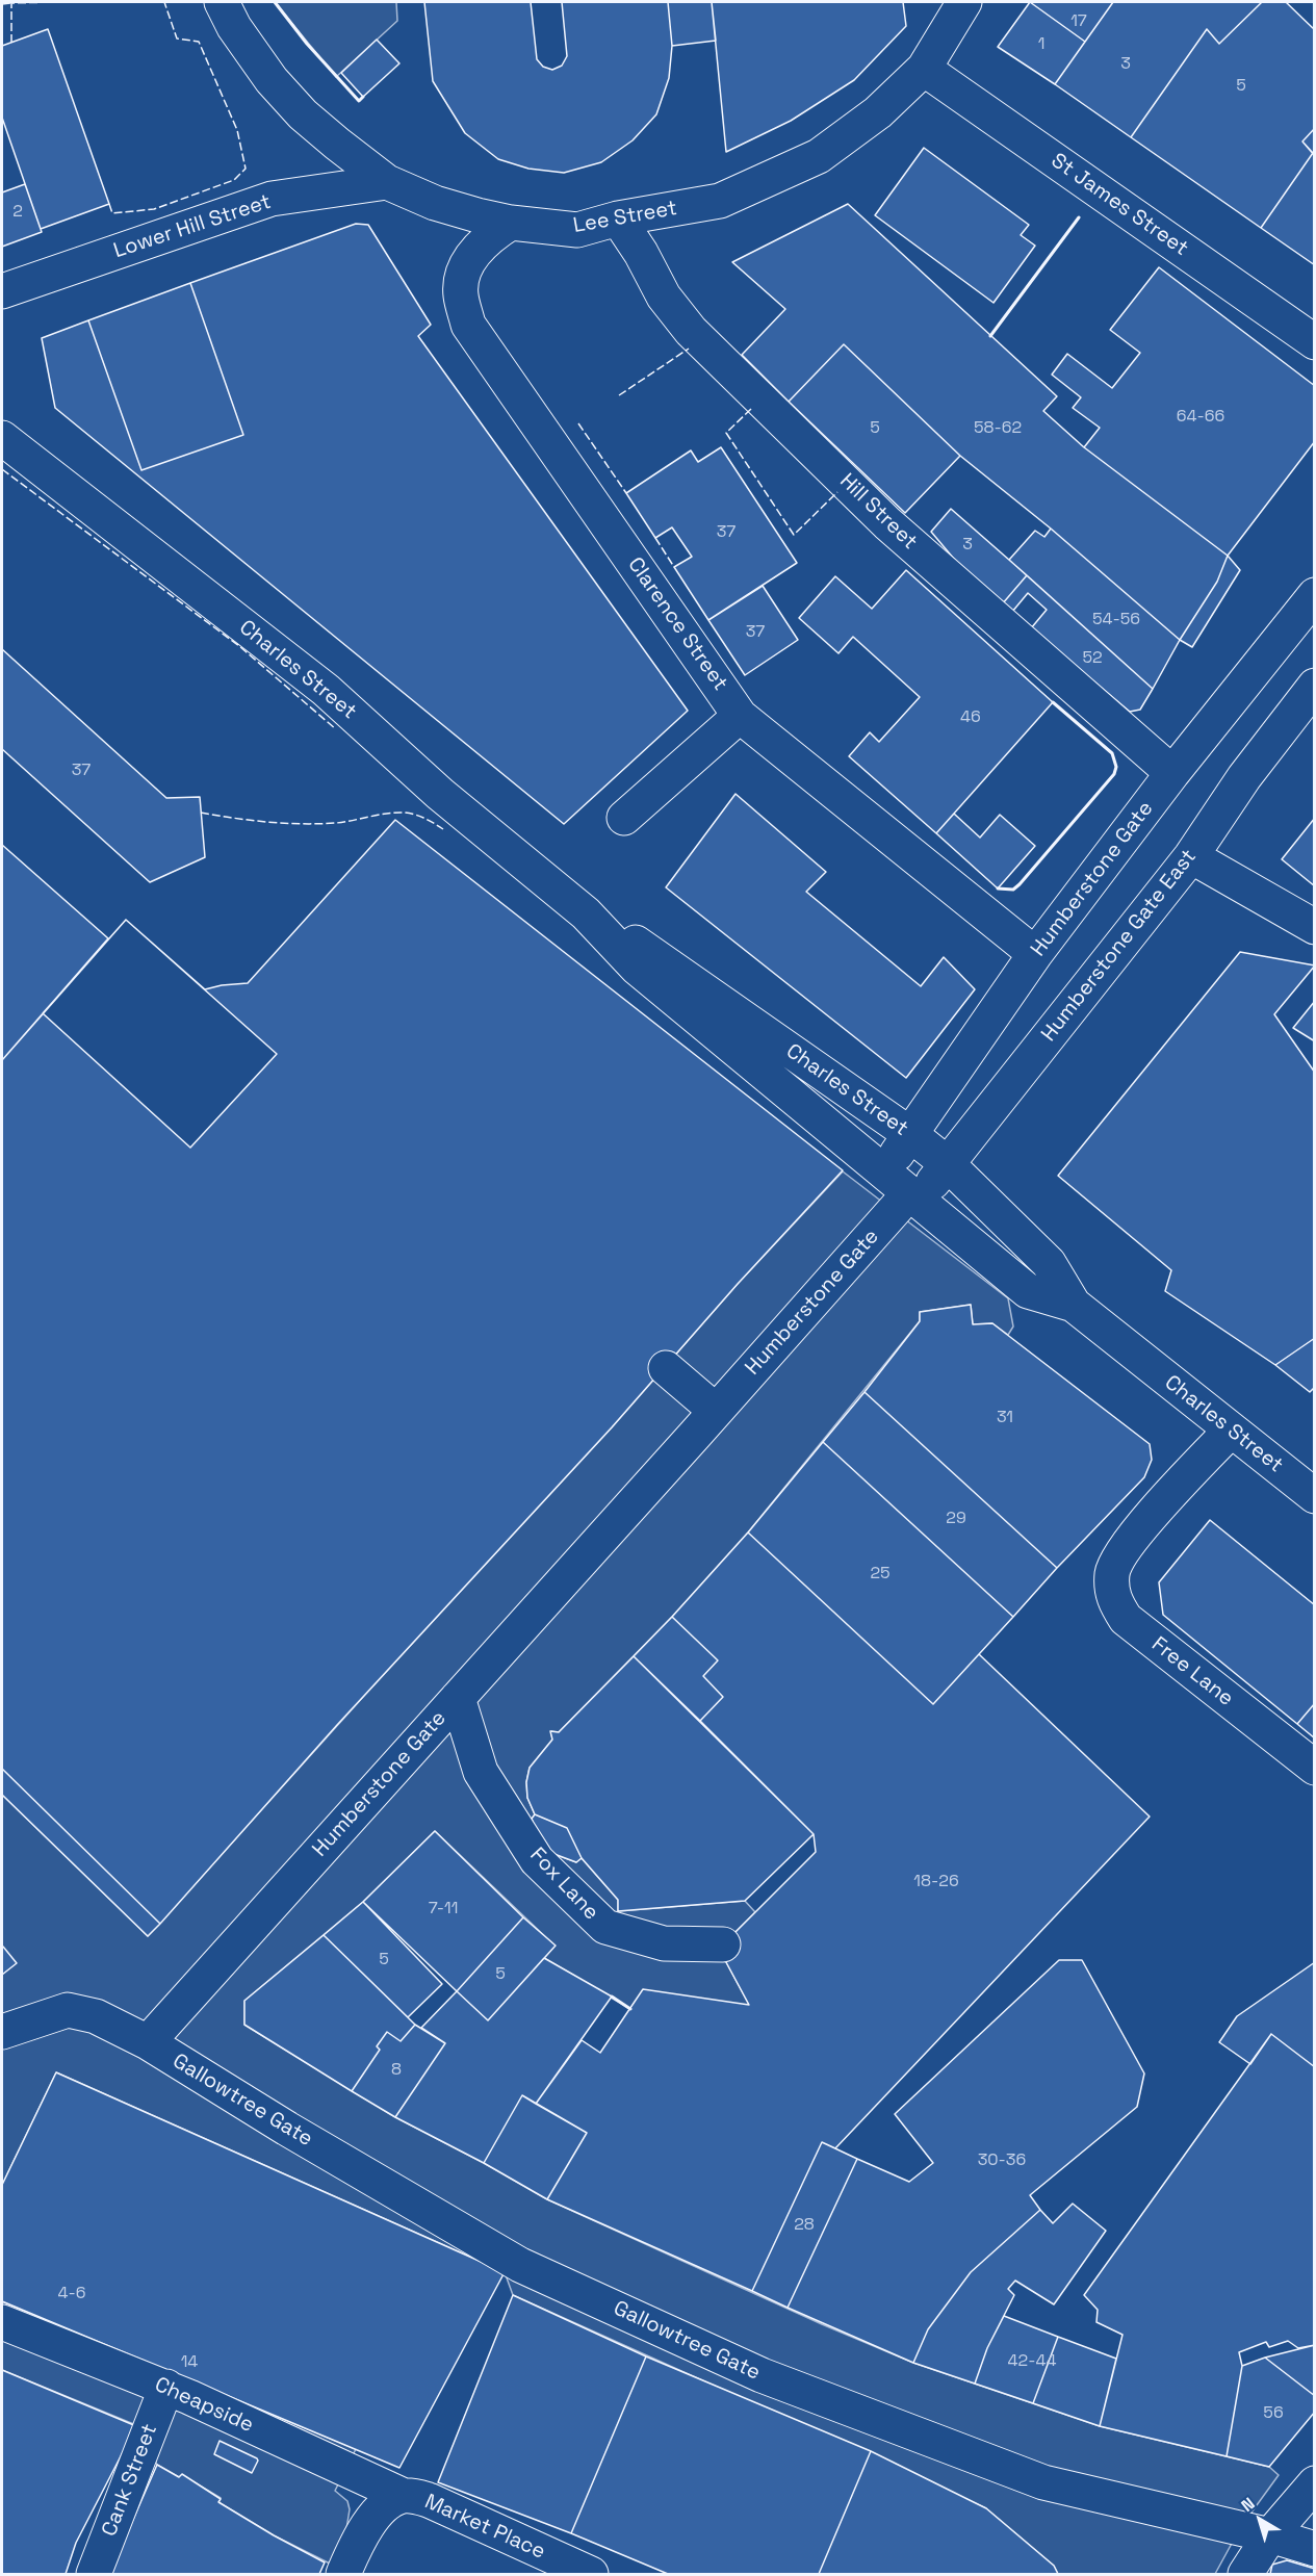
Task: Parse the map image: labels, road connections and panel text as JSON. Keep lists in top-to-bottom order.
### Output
{
  "streets": {
    "street": [
      "St James Street",
      "Lee Street",
      "Lower Hill Street",
      "Hill Street",
      "Clarence Street",
      "Charles Street",
      "Humberstone Gate",
      "Humberstone Gate East",
      "Free Lane",
      "Fox Lane",
      "Gallowtree Gate",
      "Cheapside",
      "Cank Street",
      "Market Place"
    ]
  },
  "crossings": [
    ["St James Street", "Lee Street"],
    ["Lee Street", "Lower Hill Street"],
    ["Lee Street", "Hill Street"],
    ["Lee Street", "Clarence Street"],
    ["Hill Street", "Humberstone Gate"],
    ["Clarence Street", "Humberstone Gate"],
    ["Charles Street", "Humberstone Gate"],
    ["Charles Street", "Humberstone Gate East"],
    ["Charles Street", "Free Lane"],
    ["Humberstone Gate", "Humberstone Gate East"],
    ["Humberstone Gate", "Fox Lane"],
    ["Humberstone Gate", "Gallowtree Gate"],
    ["Cheapside", "Cank Street"],
    ["Cheapside", "Market Place"]
  ],
  "house_numbers": [
    "17",
    "1",
    "3",
    "5",
    "2",
    "64-66",
    "5",
    "58-62",
    "37",
    "3",
    "54-56",
    "37",
    "52",
    "46",
    "37",
    "31",
    "29",
    "25",
    "18-26",
    "7-11",
    "5",
    "5",
    "8",
    "30-36",
    "28",
    "4-6",
    "42-44",
    "14",
    "56"
  ],
  "north": "top left"
}
